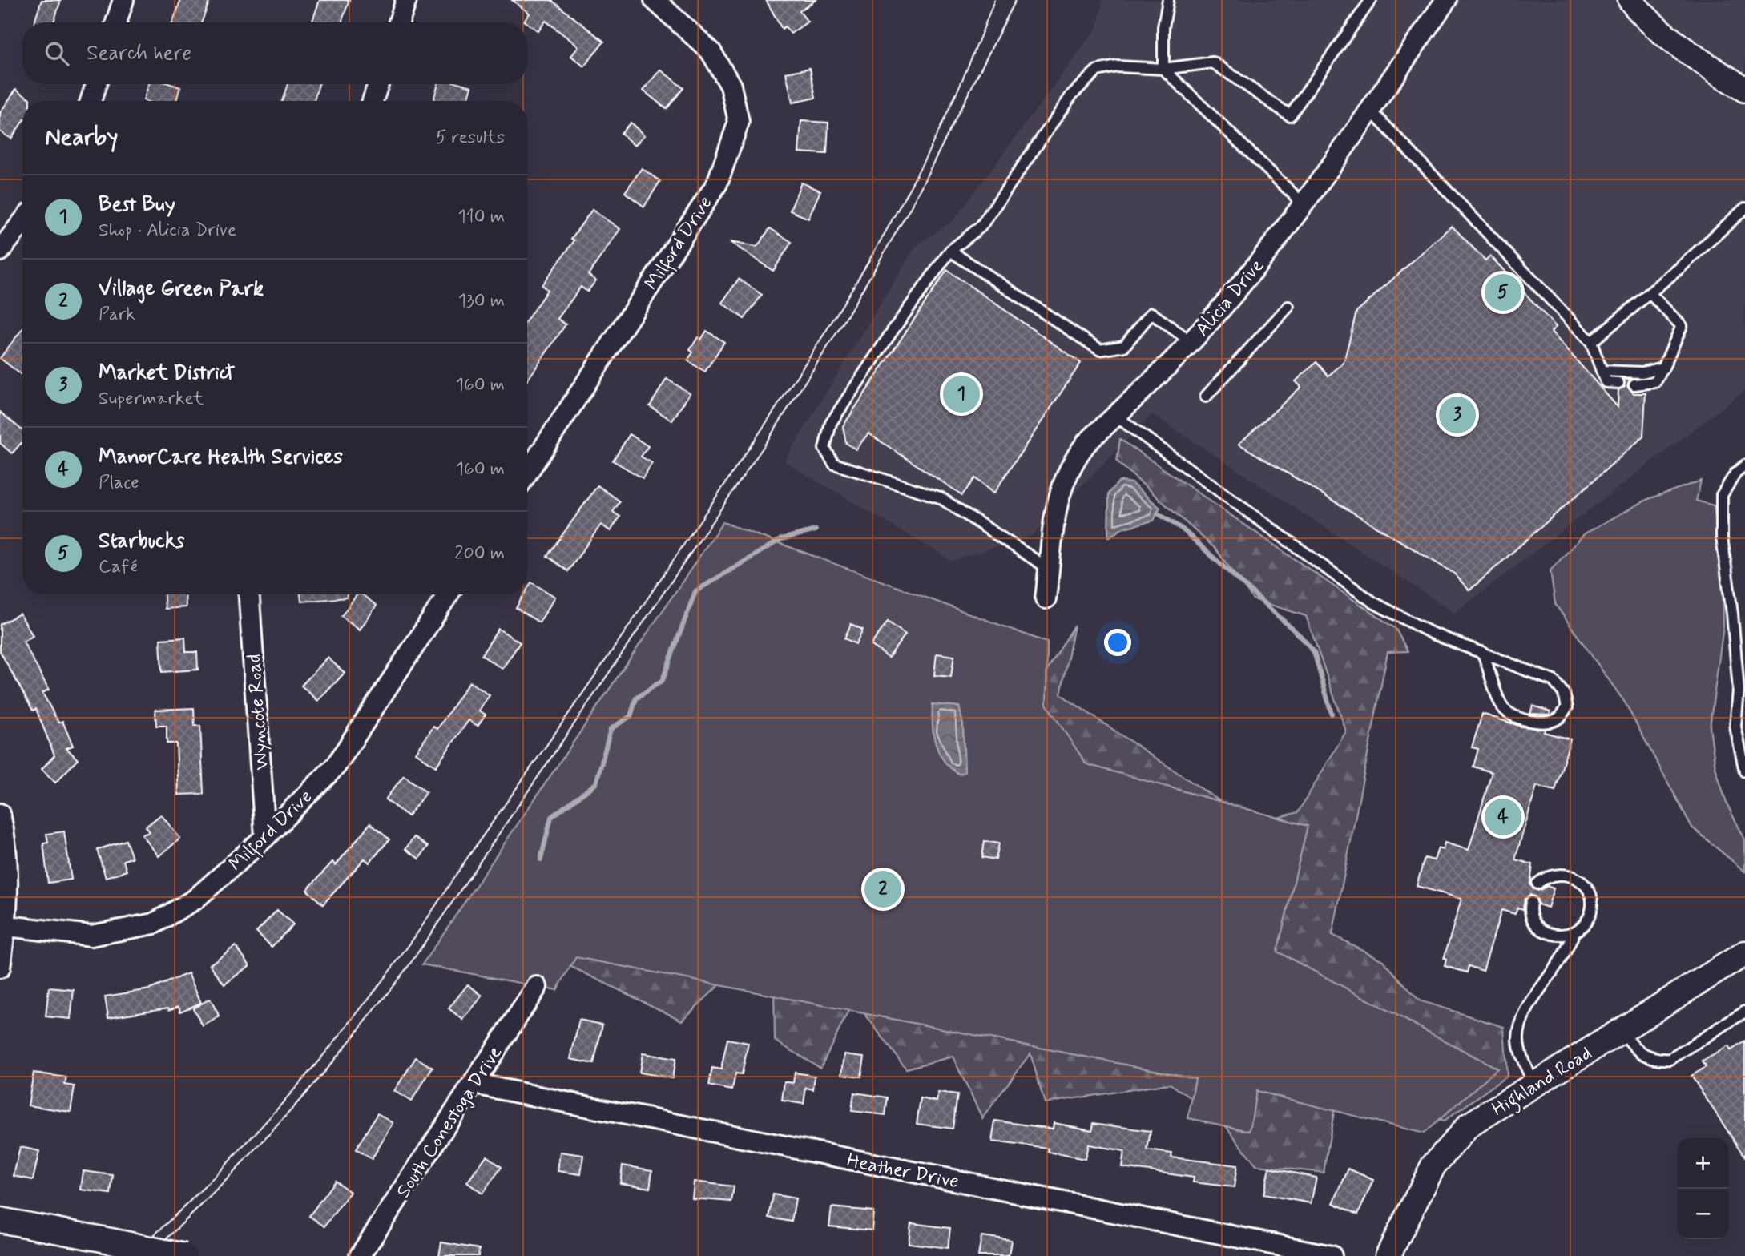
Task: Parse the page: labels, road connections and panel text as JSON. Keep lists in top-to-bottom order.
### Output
{
  "streets": {
    "street": [
      "Milford Drive",
      "Alicia Drive",
      "Wyncote Road",
      "Highland Road",
      "South Conestoga Drive",
      "Heather Drive"
    ]
  },
  "crossings": [
    ["Milford Drive", "Wyncote Road"],
    ["South Conestoga Drive", "Heather Drive"]
  ],
  "page": {
    "search": "Search here",
    "heading": ["Nearby", "5 results"],
    "list": [
      {
        "mark": "1",
        "name": "Best Buy",
        "note": "Shop · Alicia Drive",
        "value": "110 m"
      },
      {
        "mark": "2",
        "name": "Village Green Park",
        "note": "Park",
        "value": "130 m"
      },
      {
        "mark": "3",
        "name": "Market District",
        "note": "Supermarket",
        "value": "160 m"
      },
      {
        "mark": "4",
        "name": "ManorCare Health Services",
        "note": "Place",
        "value": "160 m"
      },
      {
        "mark": "5",
        "name": "Starbucks",
        "note": "Café",
        "value": "200 m"
      }
    ],
    "pins": [
      "5",
      "1",
      "3",
      "4",
      "2"
    ],
    "map_buttons": ["+", "−"]
  }
}
